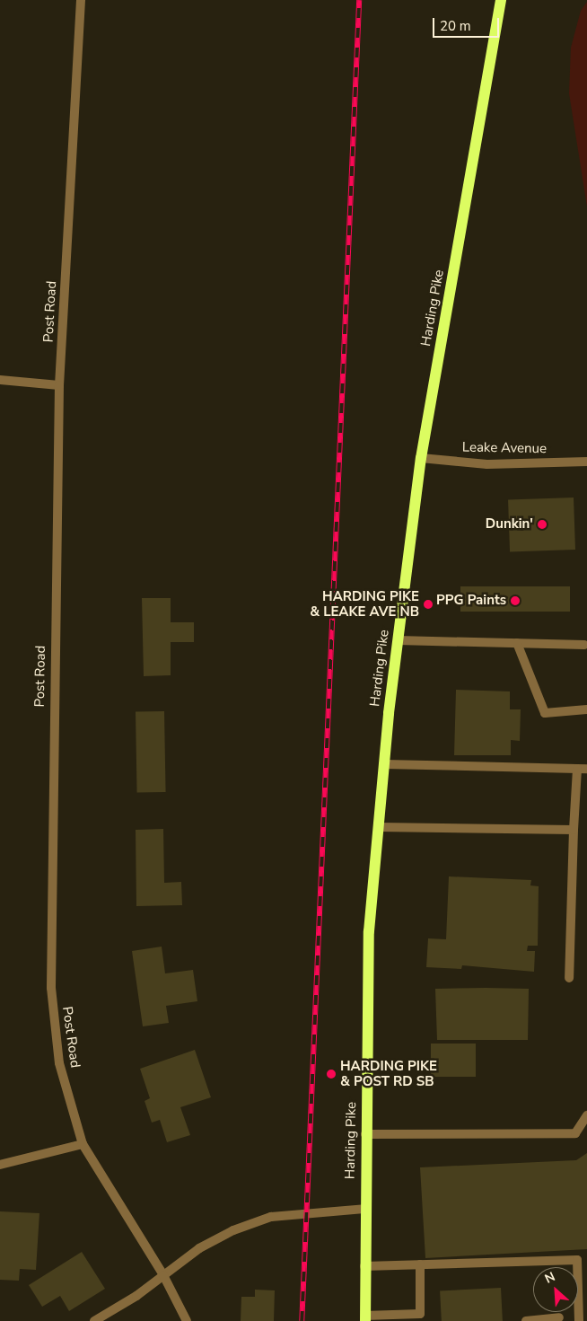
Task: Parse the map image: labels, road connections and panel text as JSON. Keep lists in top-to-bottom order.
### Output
{
  "streets": {
    "main road": ["Harding Pike"],
    "street": ["Post Road", "Leake Avenue"]
  },
  "crossings": [
    ["Harding Pike", "Leake Avenue"]
  ],
  "places": [
    "Dunkin'",
    "PPG Paints",
    "HARDING PIKE & LEAKE AVE NB",
    "HARDING PIKE & POST RD SB"
  ],
  "scale_bar": "20 m",
  "north": "top left"
}
